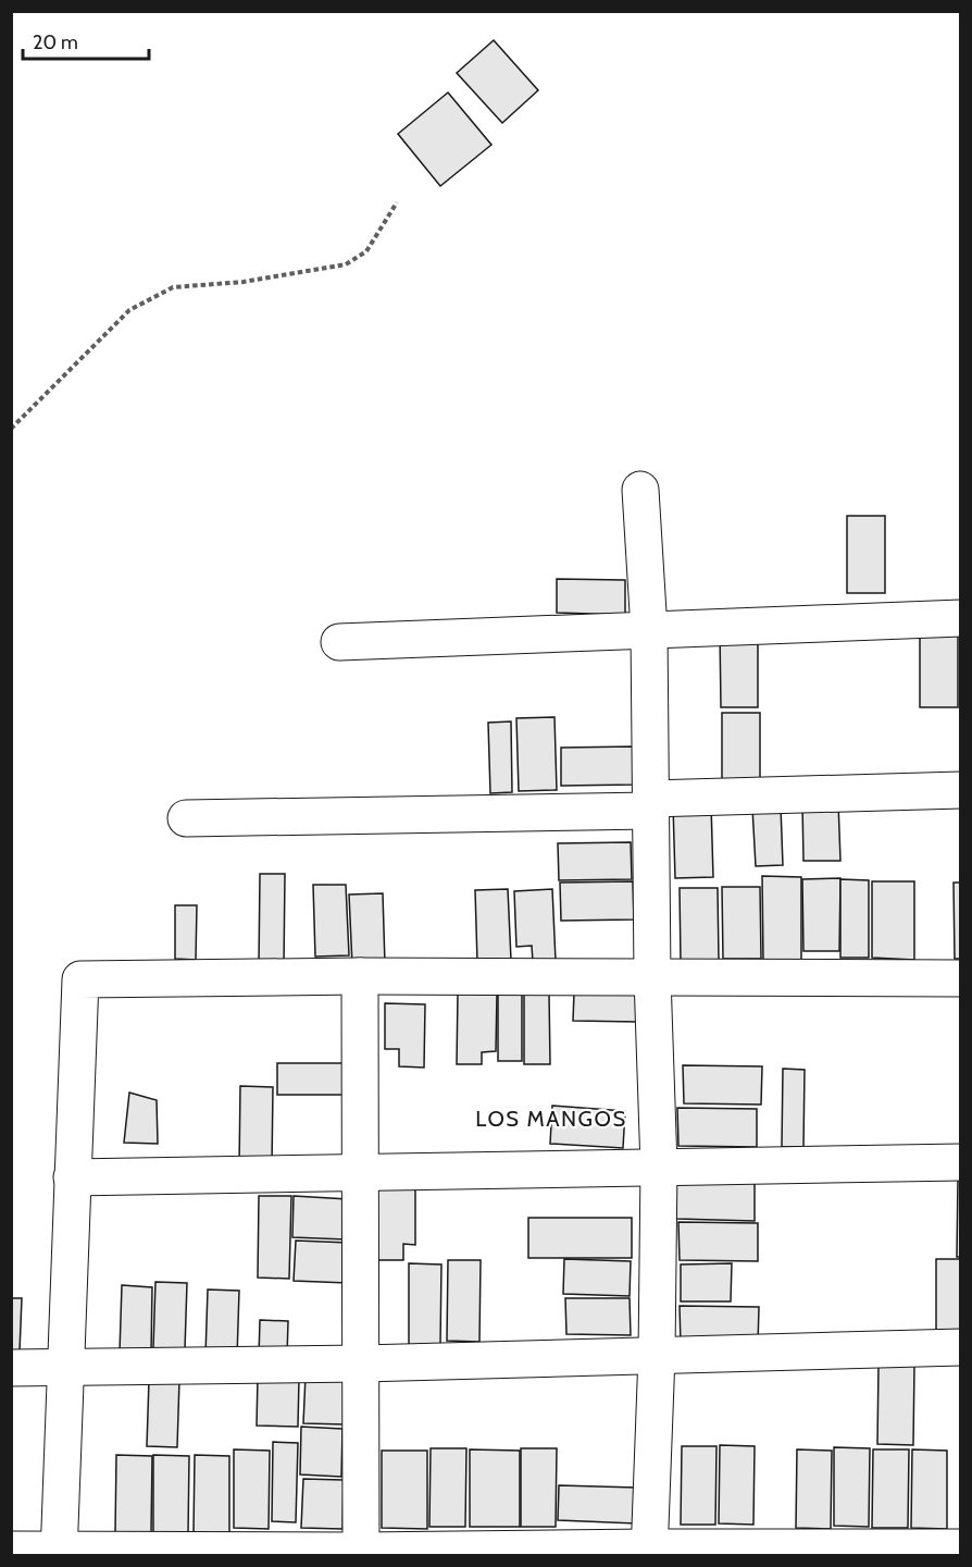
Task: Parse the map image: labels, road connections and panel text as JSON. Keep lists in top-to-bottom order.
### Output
{
  "districts": ["LOS MANGOS"],
  "scale_bar": "20 m"
}
